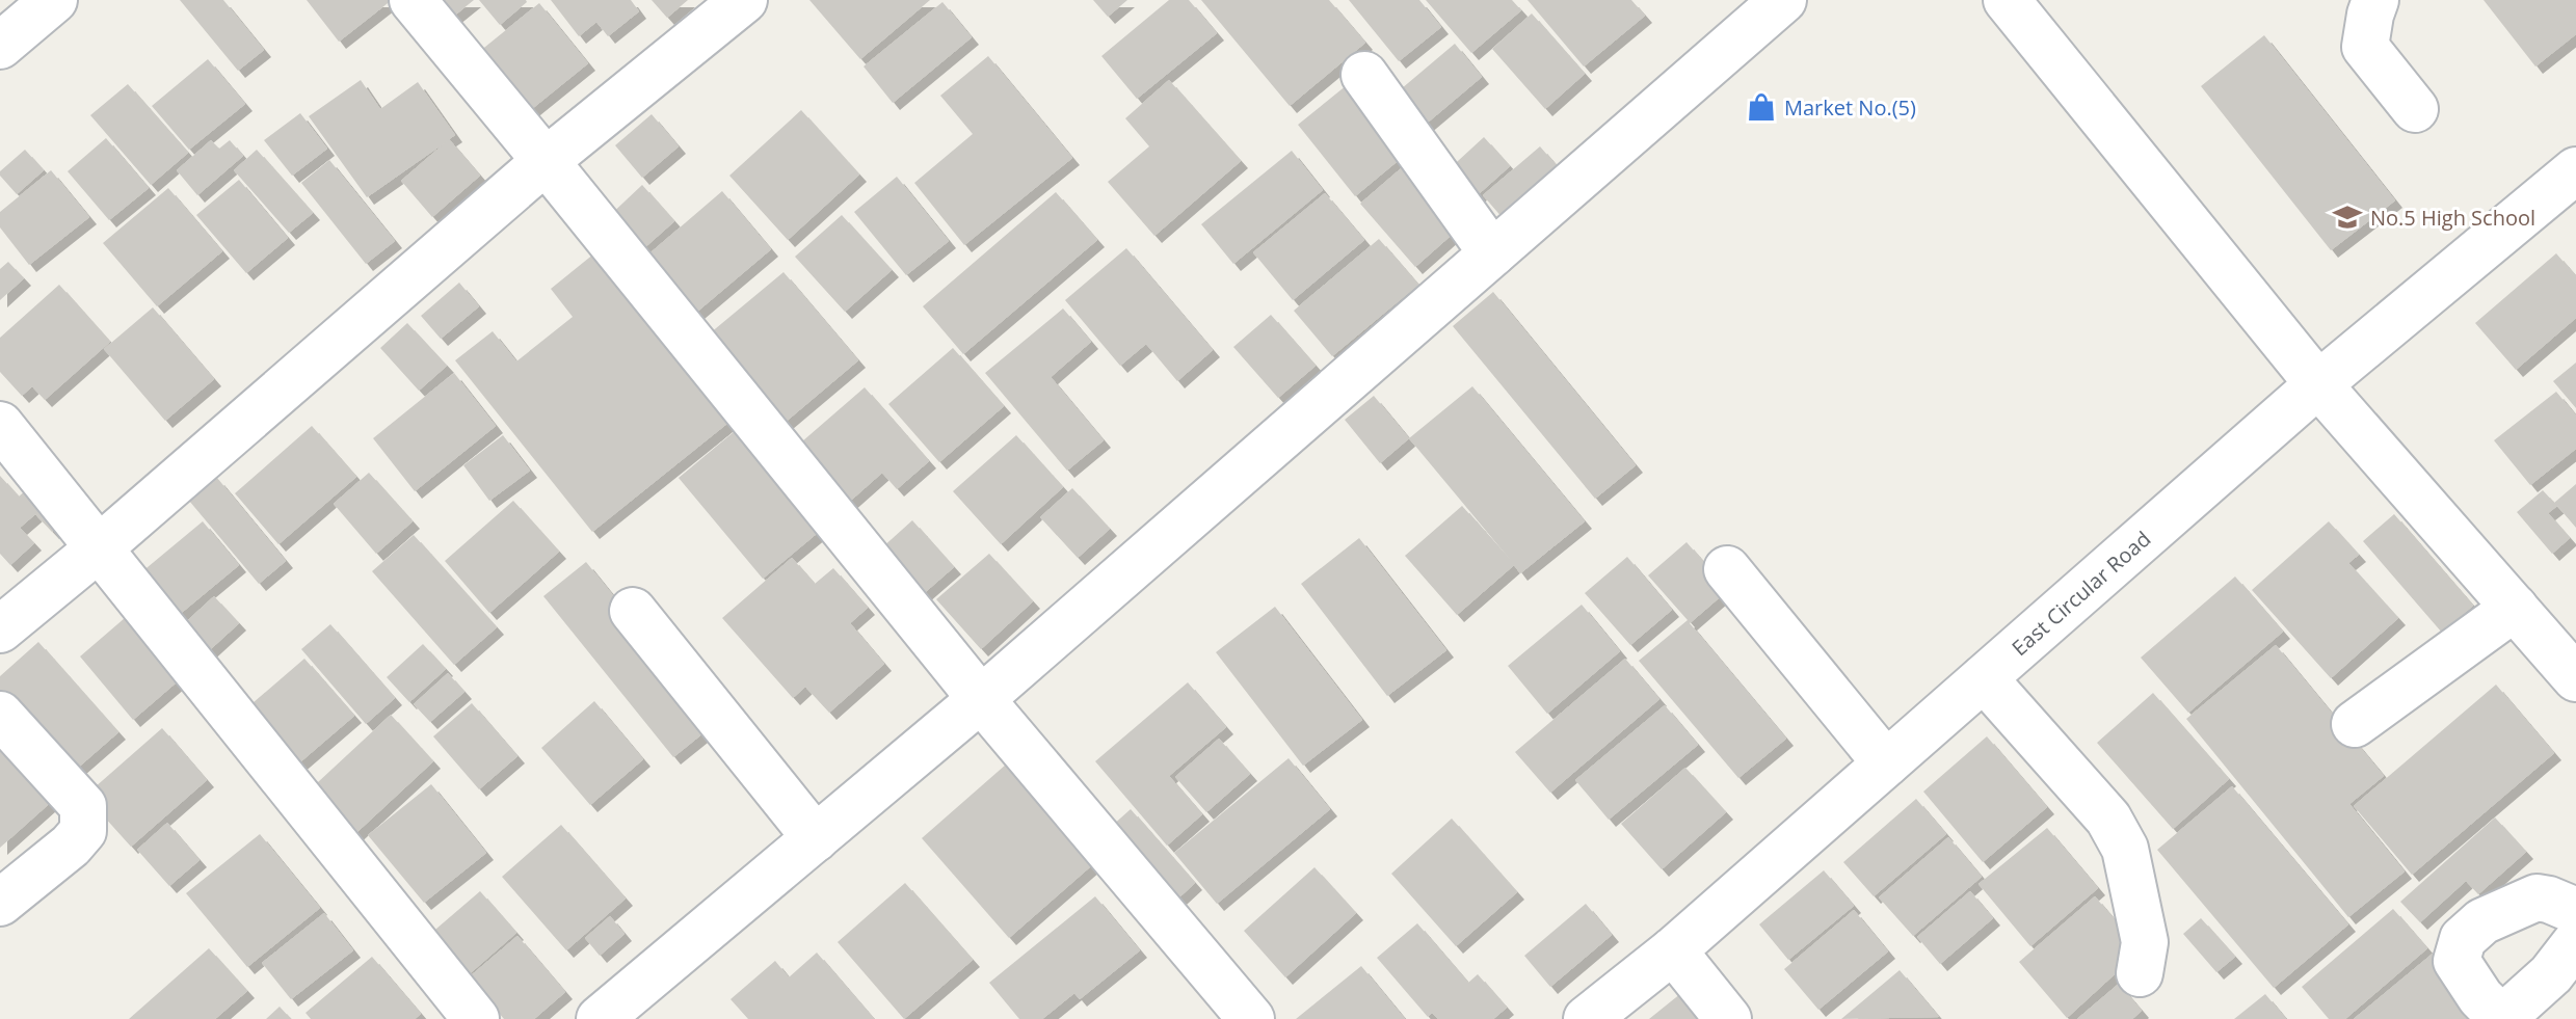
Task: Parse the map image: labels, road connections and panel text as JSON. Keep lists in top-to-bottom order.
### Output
{
  "streets": {
    "street": ["East Circular Road"]
  },
  "places": {
    "shop": ["Market No.(5)"],
    "school or university": ["No.5 High School"]
  }
}
